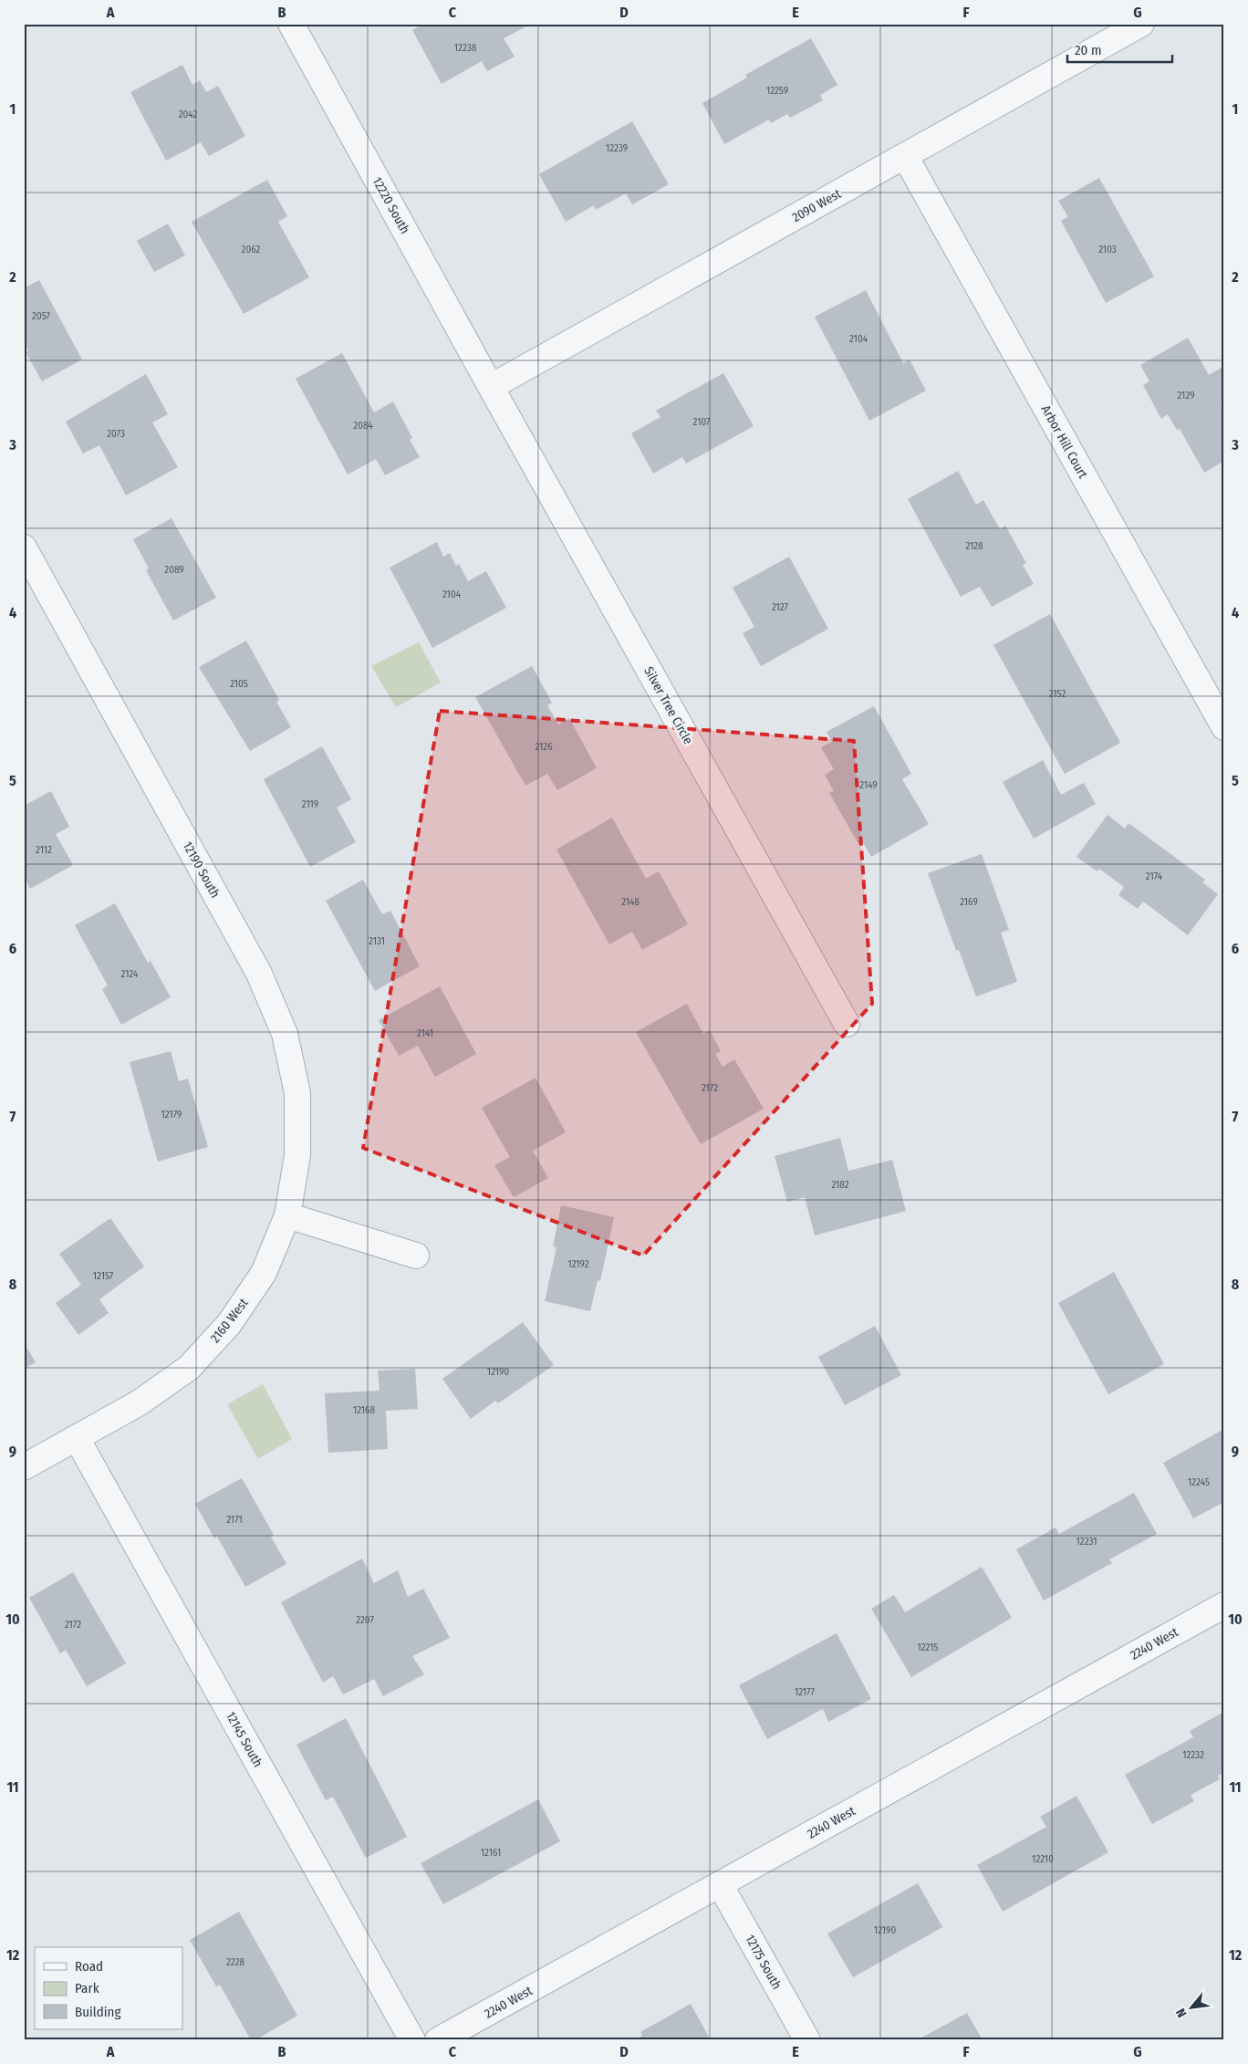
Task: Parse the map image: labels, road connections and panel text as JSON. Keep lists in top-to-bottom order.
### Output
{
  "streets": {
    "street": [
      "12220 South",
      "2090 West",
      "Arbor Hill Court",
      "Silver Tree Circle",
      "12190 South",
      "2160 West",
      "2240 West",
      "12145 South",
      "12175 South"
    ]
  },
  "crossings": [
    ["12220 South", "2090 West"],
    ["12220 South", "Silver Tree Circle"],
    ["2090 West", "Arbor Hill Court"],
    ["2090 West", "Silver Tree Circle"],
    ["12190 South", "2160 West"],
    ["2160 West", "12145 South"],
    ["2240 West", "12175 South"]
  ],
  "house_numbers": [
    "12238",
    "12259",
    "2042",
    "12239",
    "2062",
    "2103",
    "2057",
    "2104",
    "2129",
    "2107",
    "2084",
    "2073",
    "2128",
    "2089",
    "2104",
    "2127",
    "2105",
    "2152",
    "2126",
    "2149",
    "2119",
    "2112",
    "2174",
    "2148",
    "2169",
    "2131",
    "2124",
    "2141",
    "2172",
    "12179",
    "2182",
    "12192",
    "12157",
    "12190",
    "12168",
    "12245",
    "2171",
    "12231",
    "2207",
    "2172",
    "12215",
    "12177",
    "12232",
    "12161",
    "12210",
    "12190",
    "2228"
  ],
  "legend": ["Road", "Park", "Building"],
  "scale_bar": "20 m",
  "north": "bottom left",
  "grid": {
    "columns": [
      "A",
      "B",
      "C",
      "D",
      "E",
      "F",
      "G"
    ],
    "rows": [
      "1",
      "2",
      "3",
      "4",
      "5",
      "6",
      "7",
      "8",
      "9",
      "10",
      "11",
      "12"
    ]
  }
}
